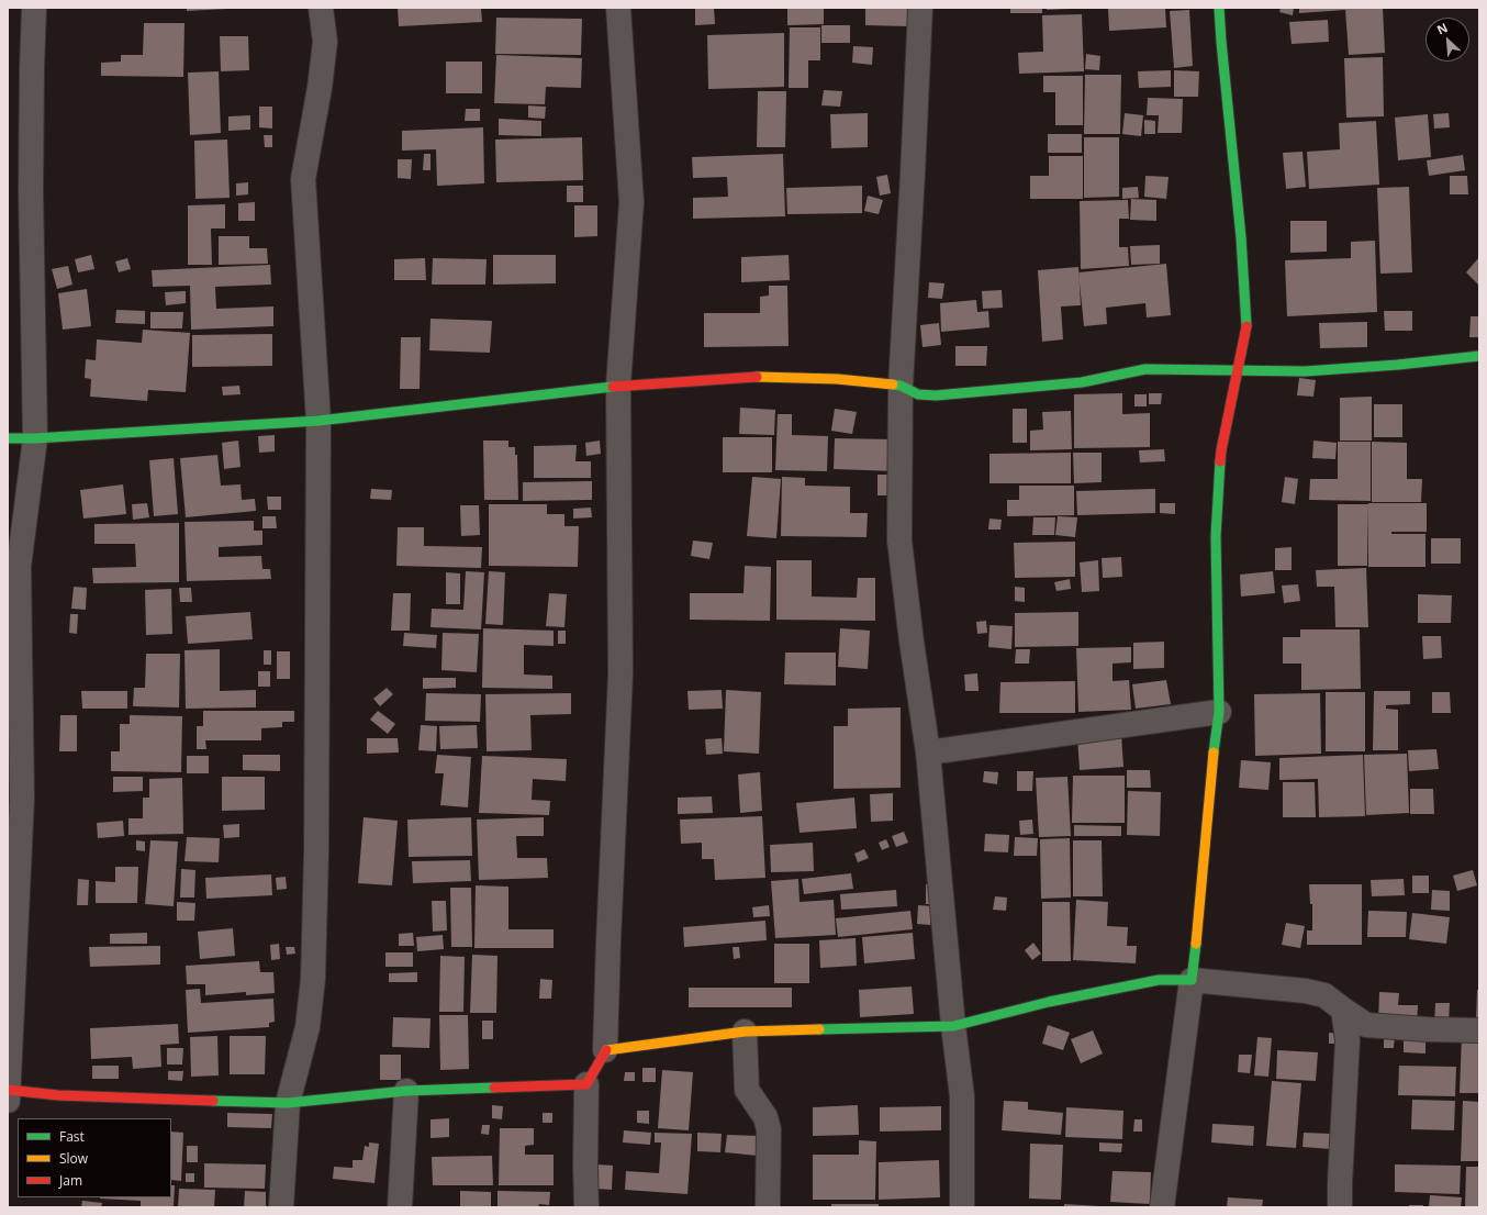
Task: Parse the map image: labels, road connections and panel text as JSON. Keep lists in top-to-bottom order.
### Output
{
  "legend": ["Fast", "Slow", "Jam"],
  "north": "top left"
}
